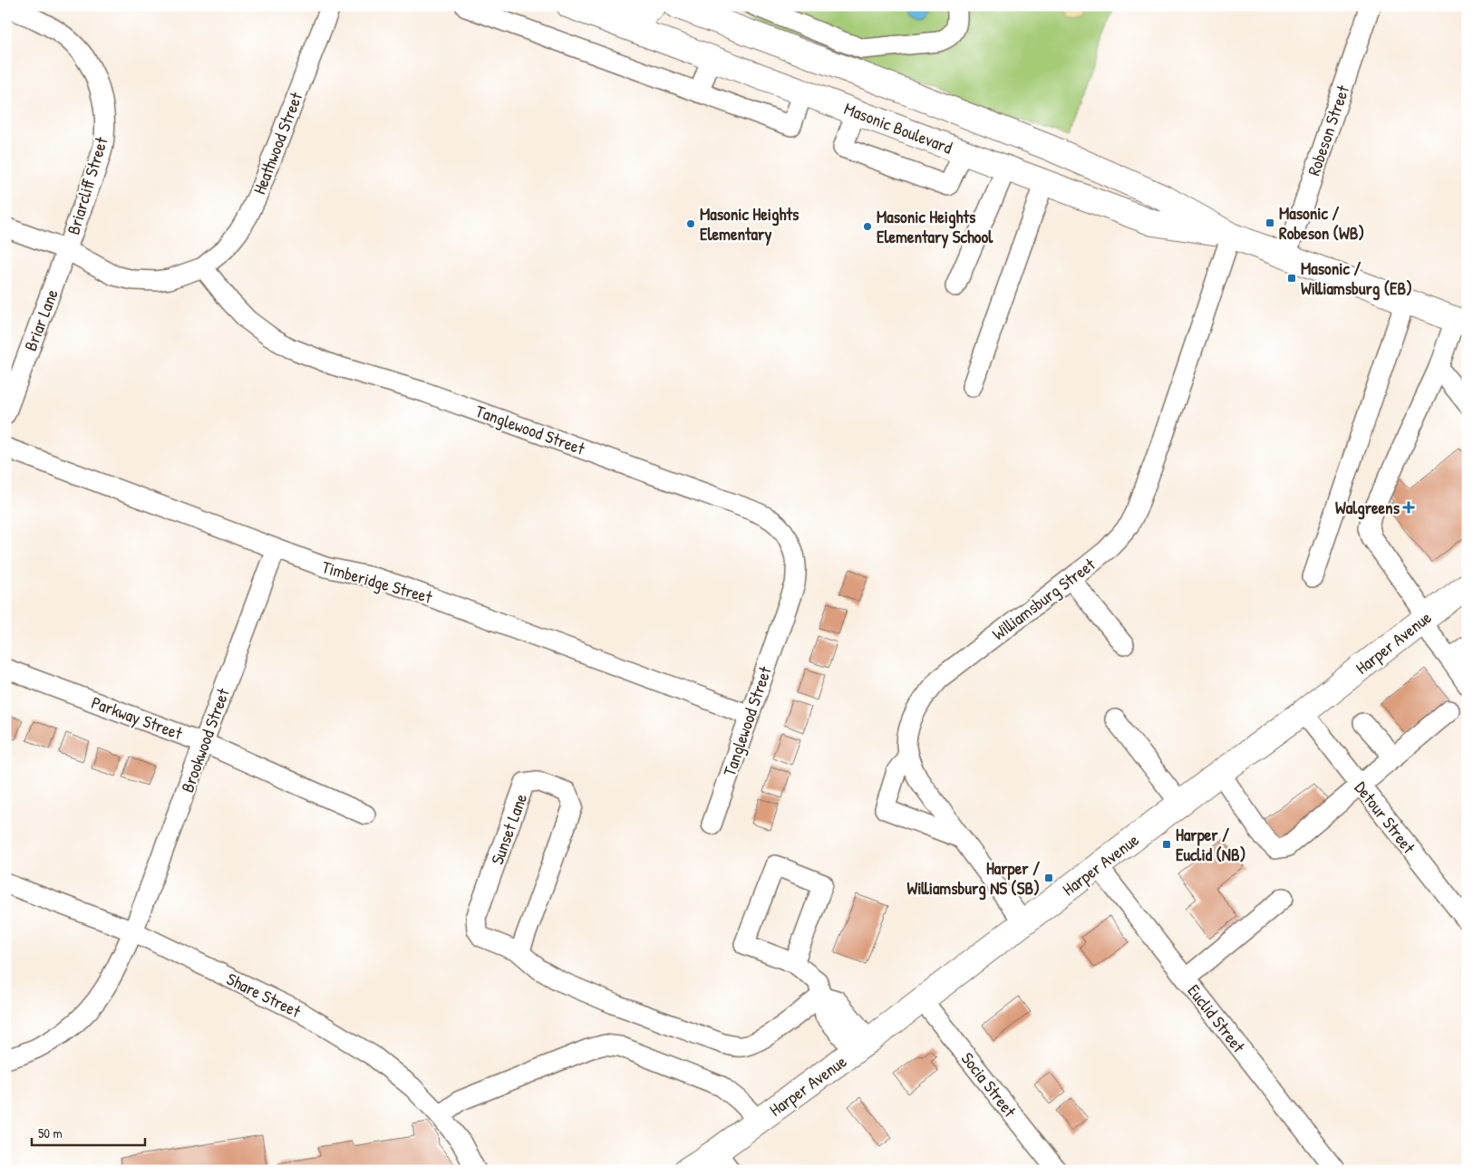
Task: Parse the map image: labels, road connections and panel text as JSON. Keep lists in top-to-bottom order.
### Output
{
  "streets": {
    "main road": ["Masonic Boulevard", "Harper Avenue"],
    "street": [
      "Robeson Street",
      "Heathwood Street",
      "Briarcliff Street",
      "Briar Lane",
      "Tanglewood Street",
      "Timberidge Street",
      "Williamsburg Street",
      "Parkway Street",
      "Brookwood Street",
      "Detour Street",
      "Sunset Lane",
      "Share Street",
      "Euclid Street",
      "Socia Street"
    ]
  },
  "crossings": [
    ["Masonic Boulevard", "Robeson Street"],
    ["Masonic Boulevard", "Williamsburg Street"],
    ["Heathwood Street", "Tanglewood Street"],
    ["Briarcliff Street", "Briar Lane"],
    ["Tanglewood Street", "Timberidge Street"],
    ["Timberidge Street", "Brookwood Street"],
    ["Williamsburg Street", "Harper Avenue"],
    ["Harper Avenue", "Detour Street"],
    ["Harper Avenue", "Euclid Street"],
    ["Harper Avenue", "Socia Street"],
    ["Parkway Street", "Brookwood Street"],
    ["Brookwood Street", "Share Street"]
  ],
  "places": {
    "transit": [
      "Masonic / Robeson (WB)",
      "Masonic / Williamsburg (EB)",
      "Harper / Euclid (NB)",
      "Harper / Williamsburg NS (SB)"
    ],
    "other": ["Masonic Heights Elementary", "Masonic Heights Elementary School"],
    "health": ["Walgreens"]
  },
  "scale_bar": "50 m"
}
